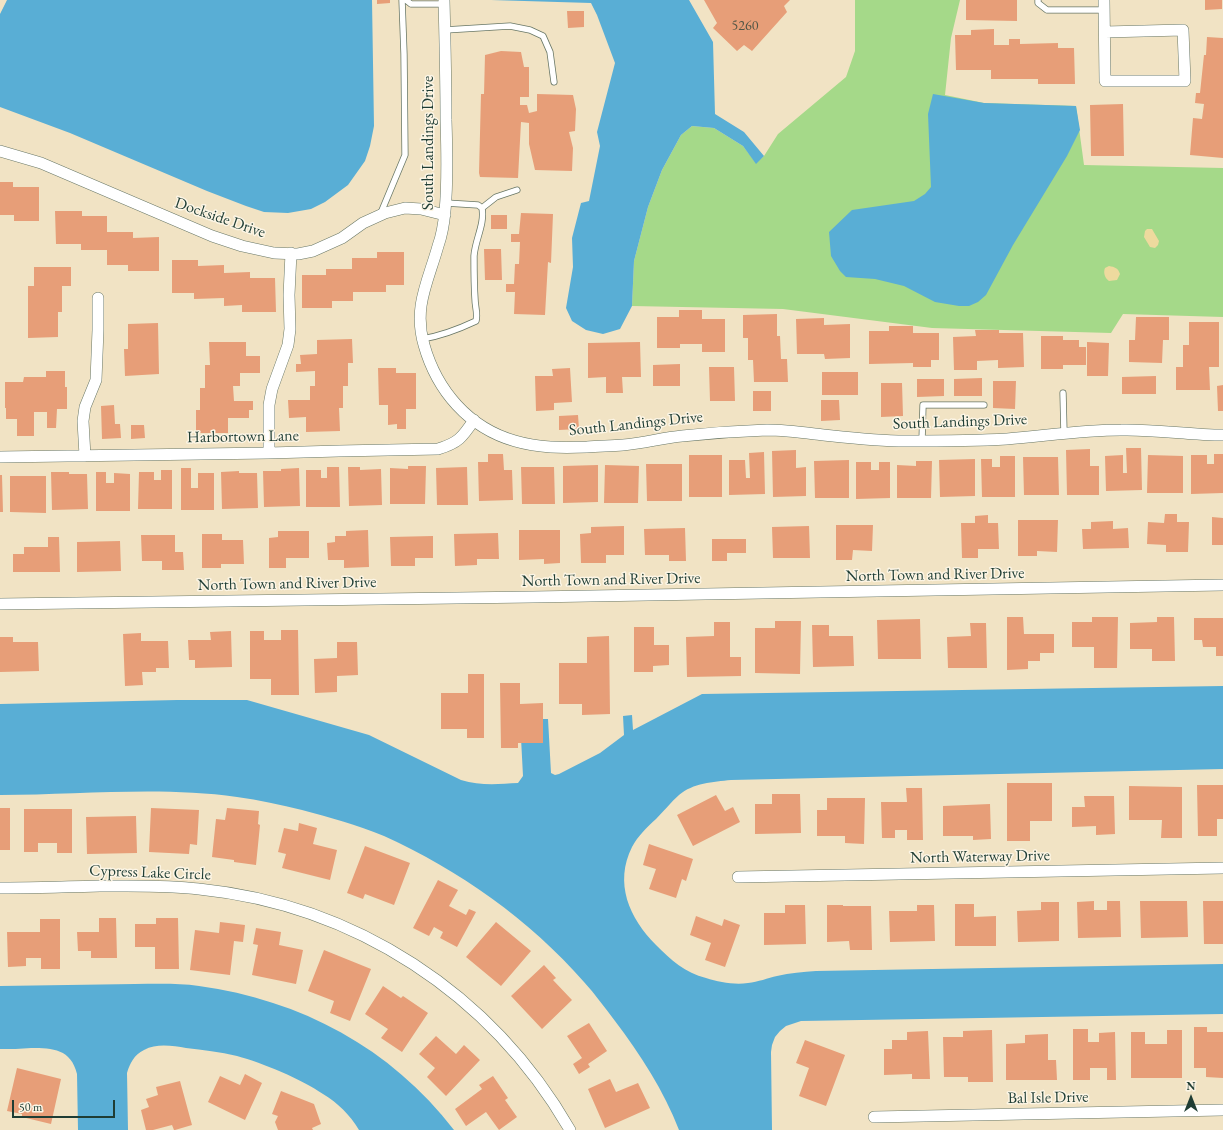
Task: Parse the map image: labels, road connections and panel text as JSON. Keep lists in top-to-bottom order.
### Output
{
  "streets": {
    "street": [
      "South Landings Drive",
      "Dockside Drive",
      "Harbortown Lane",
      "North Town and River Drive",
      "North Waterway Drive",
      "Cypress Lake Circle",
      "Bal Isle Drive"
    ]
  },
  "crossings": [
    ["South Landings Drive", "Dockside Drive"],
    ["South Landings Drive", "Harbortown Lane"]
  ],
  "house_numbers": ["5260"],
  "scale_bar": "50 m",
  "north": "top"
}
